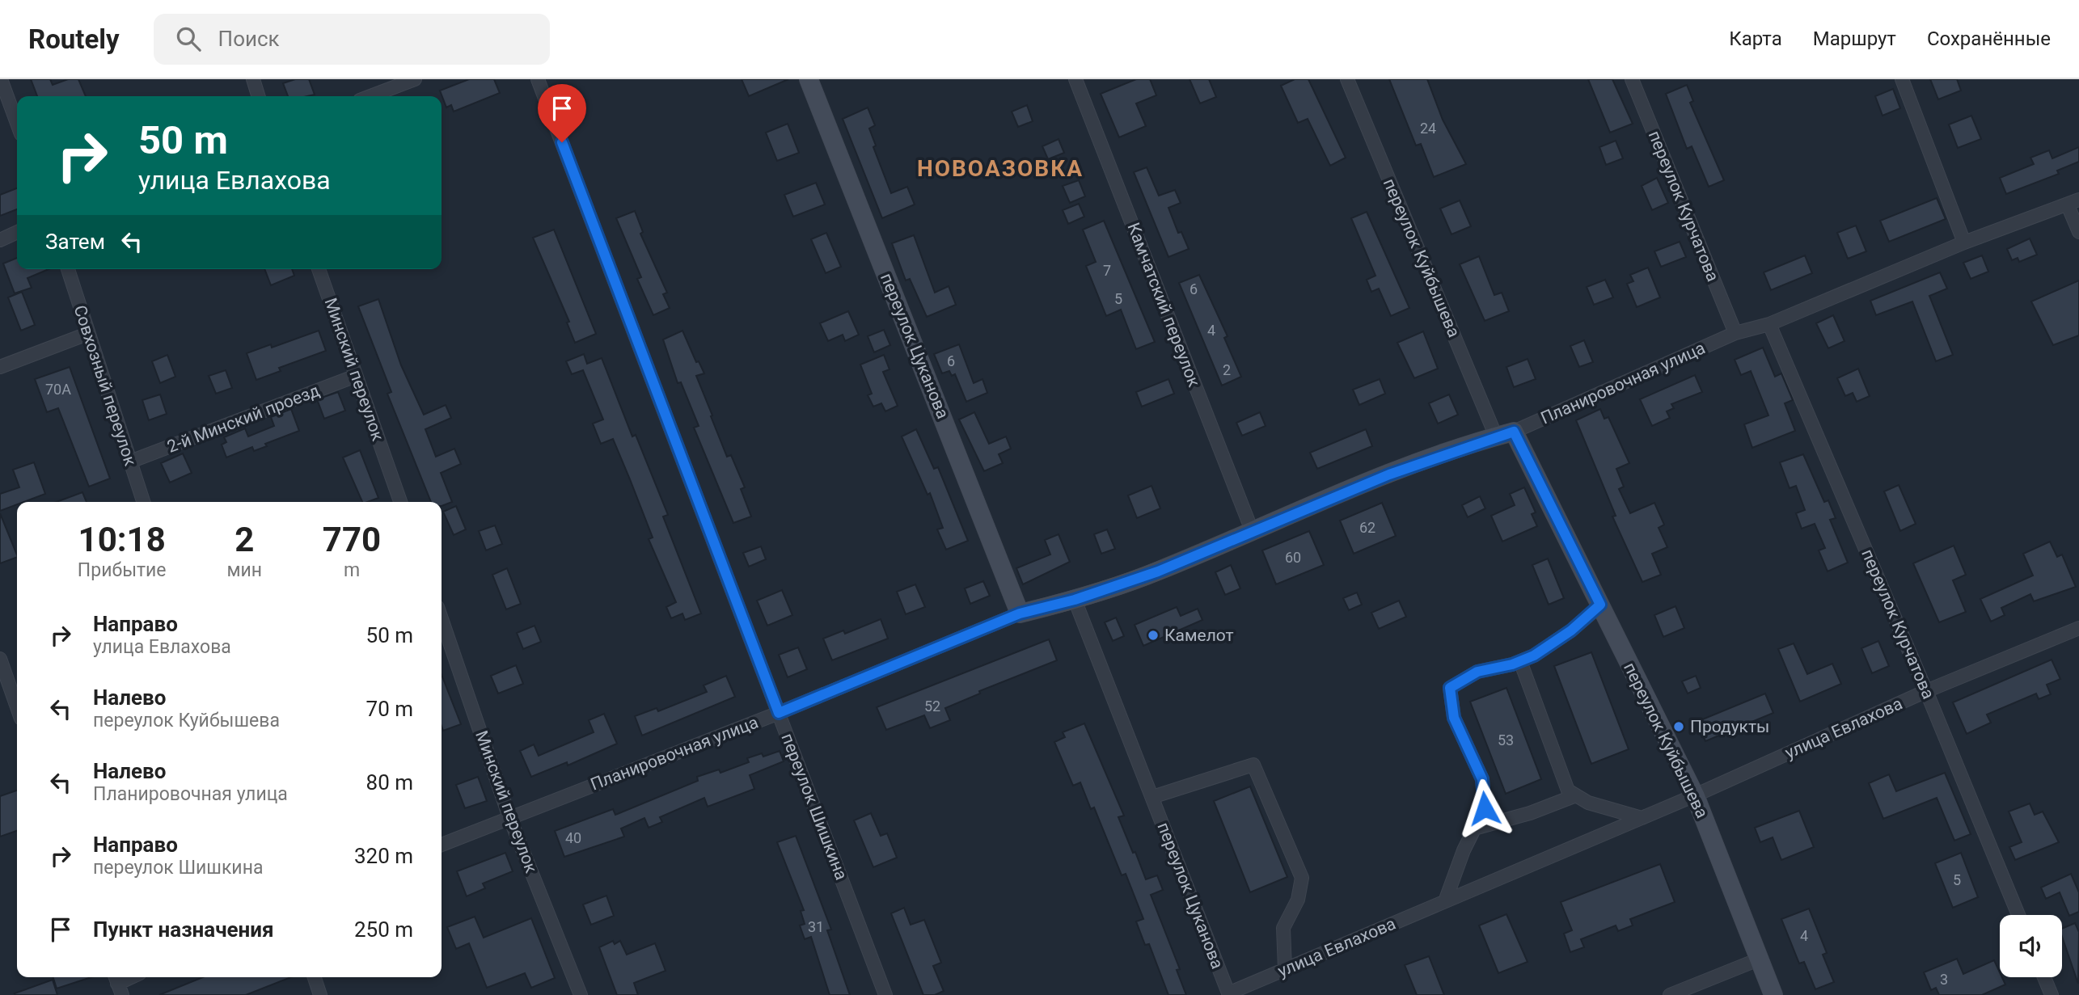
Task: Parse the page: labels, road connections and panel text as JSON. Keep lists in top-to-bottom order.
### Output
{
  "streets": {
    "main road": ["переулок Куйбышева", "переулок Цуканова", "Планировочная улица"],
    "street": [
      "переулок Курчатова",
      "Камчатский переулок",
      "Минский переулок",
      "Совхозный переулок",
      "2-й Минский проезд",
      "улица Евлахова",
      "переулок Шишкина"
    ]
  },
  "crossings": [
    ["переулок Курчатова", "Планировочная улица"],
    ["переулок Курчатова", "улица Евлахова"],
    ["переулок Куйбышева", "Планировочная улица"],
    ["переулок Куйбышева", "улица Евлахова"],
    ["Камчатский переулок", "Планировочная улица"],
    ["переулок Цуканова", "Планировочная улица"],
    ["переулок Цуканова", "улица Евлахова"],
    ["Минский переулок", "Планировочная улица"],
    ["Минский переулок", "2-й Минский проезд"],
    ["Планировочная улица", "переулок Шишкина"],
    ["Совхозный переулок", "2-й Минский проезд"]
  ],
  "districts": ["НОВОАЗОВКА"],
  "places": ["Камелот", "Продукты"],
  "house_numbers": [
    "24",
    "7",
    "6",
    "5",
    "4",
    "6",
    "2",
    "70А",
    "62",
    "60",
    "52",
    "53",
    "40",
    "5",
    "31",
    "4",
    "3"
  ],
  "page": {
    "header": "Routely",
    "search": "Поиск",
    "nav": ["Карта", "Маршрут", "Сохранённые"],
    "turn": ["50 m", "улица Евлахова"],
    "then": "Затем",
    "eta": [
      "10:18",
      "Прибытие",
      "2",
      "мин",
      "770",
      "m"
    ],
    "list": [
      {
        "name": "Направо",
        "note": "улица Евлахова",
        "value": "50 m"
      },
      {
        "name": "Налево",
        "note": "переулок Куйбышева",
        "value": "70 m"
      },
      {
        "name": "Налево",
        "note": "Планировочная улица",
        "value": "80 m"
      },
      {
        "name": "Направо",
        "note": "переулок Шишкина",
        "value": "320 m"
      },
      {
        "name": "Пункт назначения",
        "value": "250 m"
      }
    ]
  }
}
